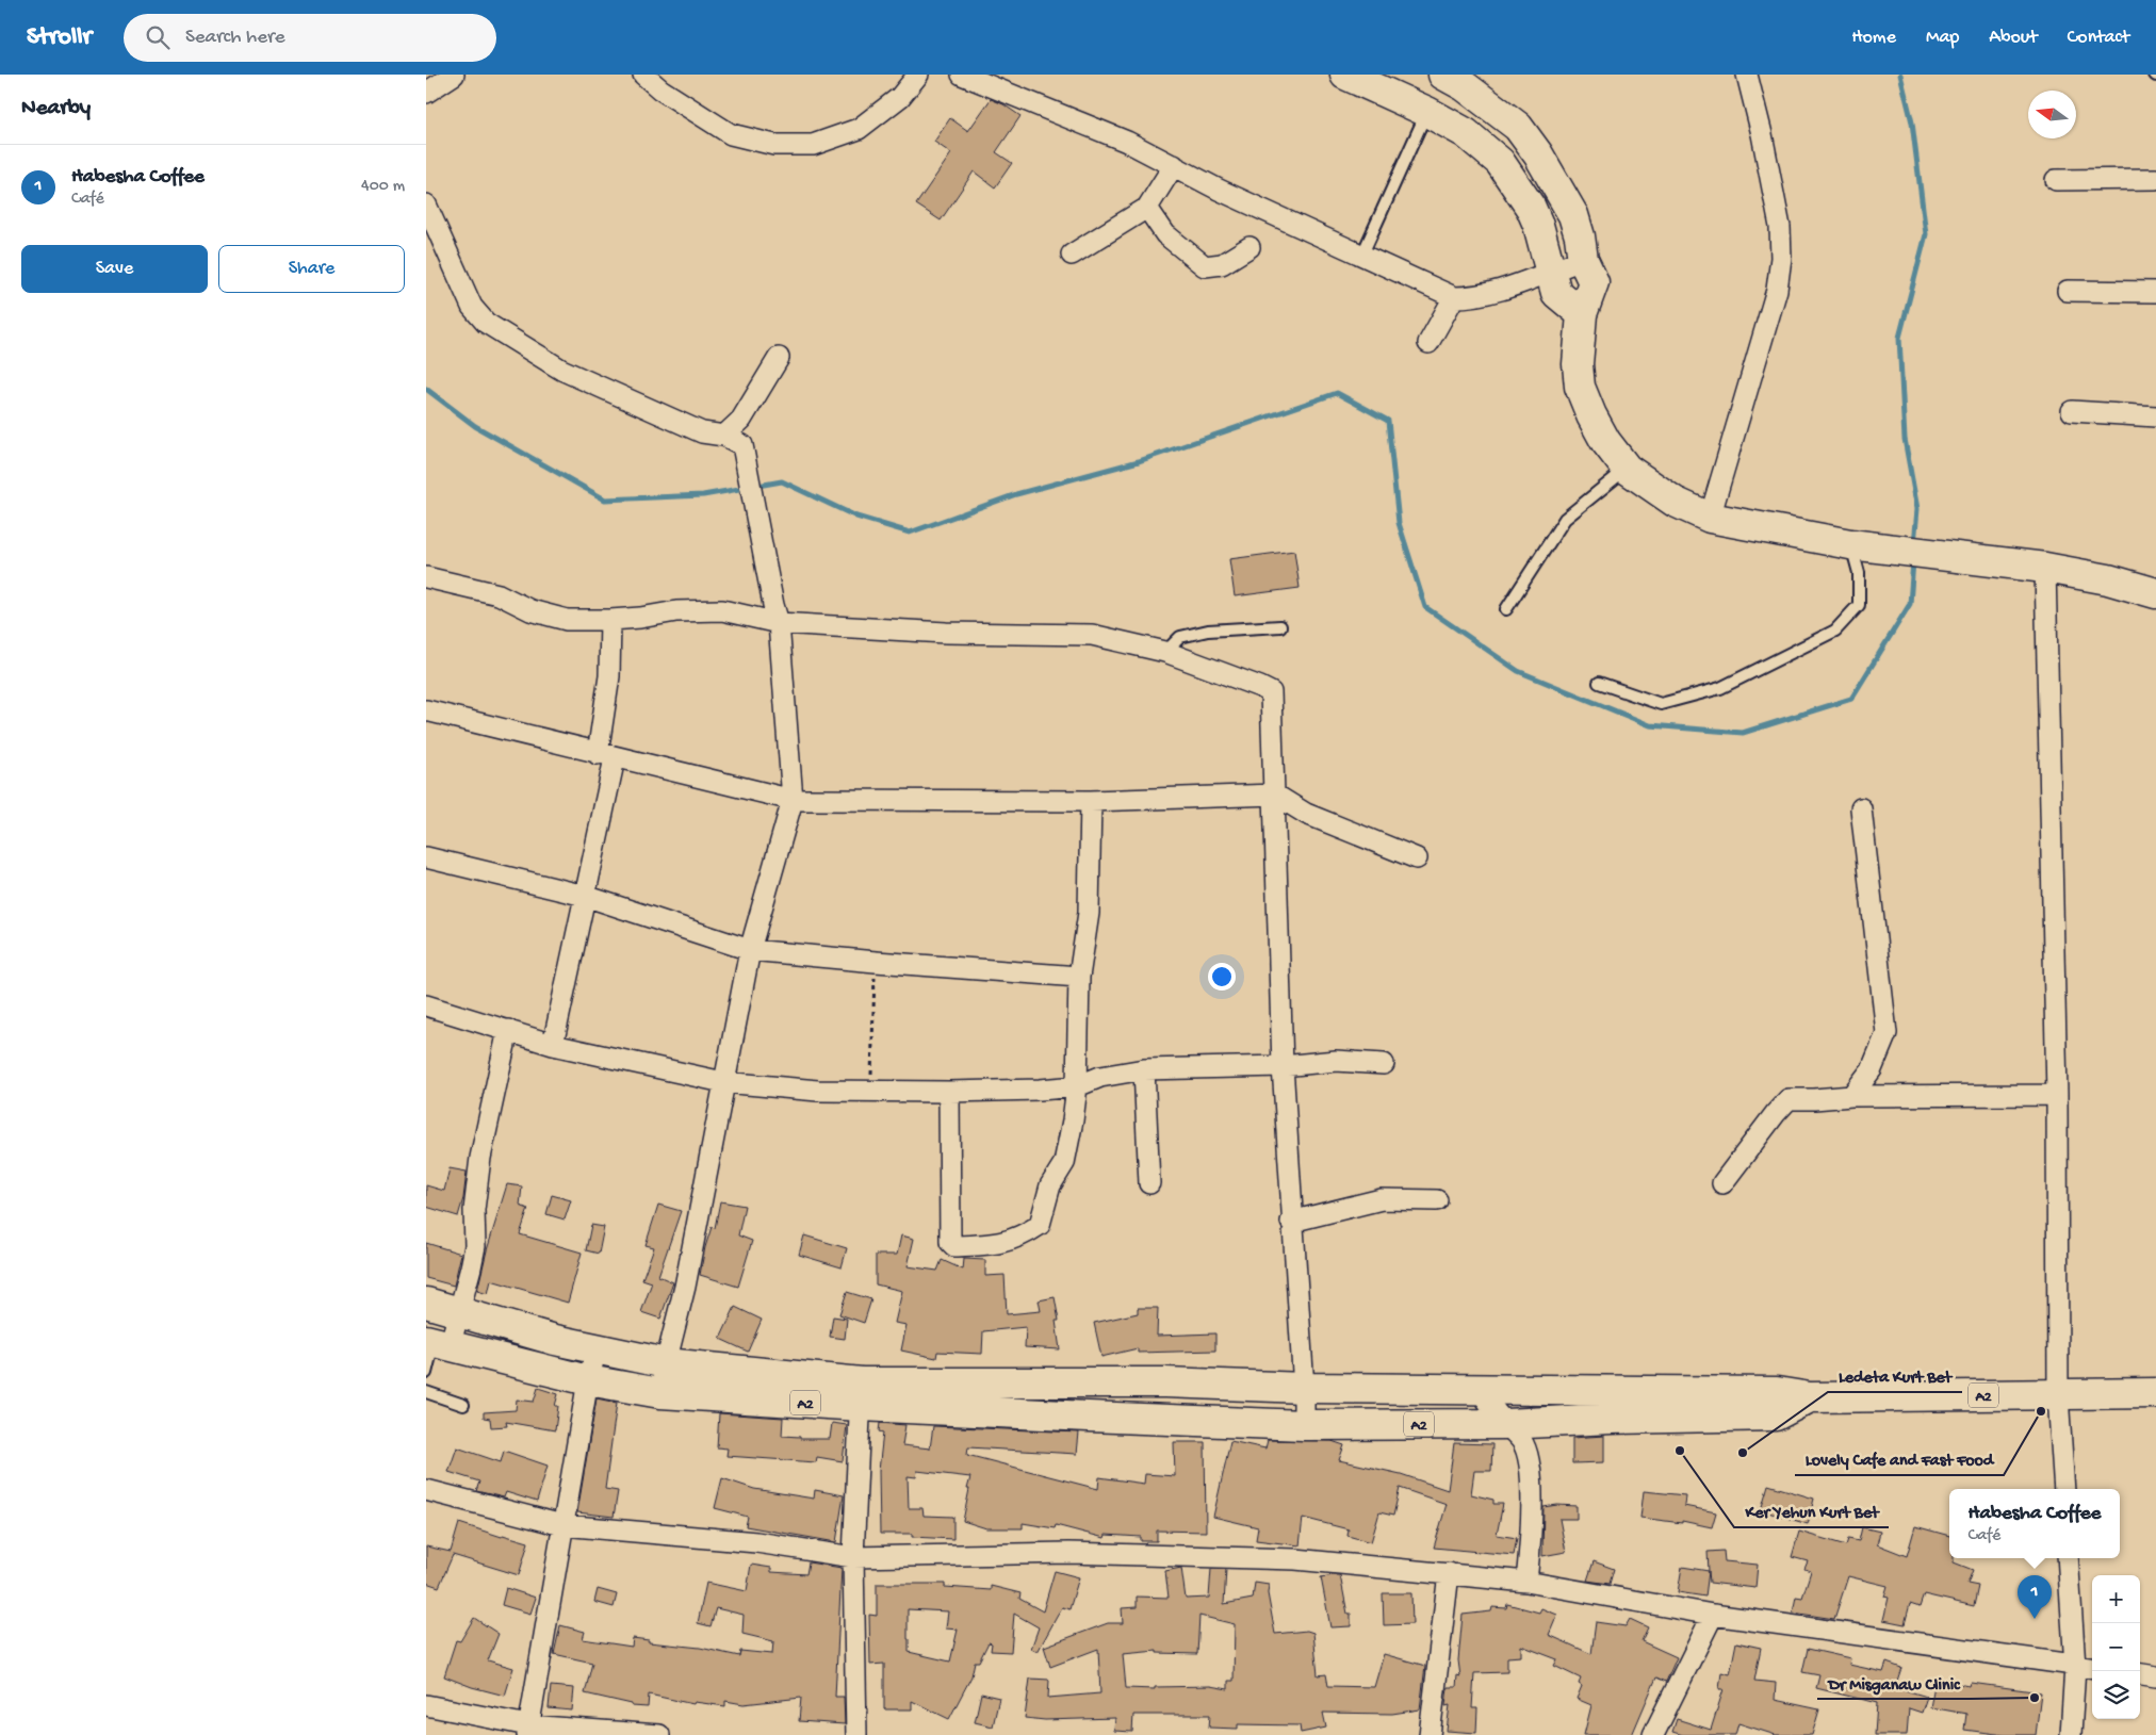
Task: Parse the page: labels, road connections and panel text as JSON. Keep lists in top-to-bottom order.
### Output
{
  "streets": {
    "main road": ["A2"]
  },
  "places": [
    "Lovely Cafe and Fast Food",
    "Ker Yehun Kurt Bet",
    "Ledeta Kurt Bet",
    "Dr Misganaw Clinic"
  ],
  "north": "left",
  "page": {
    "header": "Strollr",
    "search": "Search here",
    "nav": [
      "Home",
      "Map",
      "About",
      "Contact"
    ],
    "heading": "Nearby",
    "list": [
      {
        "mark": "1",
        "name": "Habesha Coffee",
        "note": "Café",
        "value": "400 m"
      }
    ],
    "buttons": ["Save", "Share"],
    "popup": ["Habesha Coffee", "Café"],
    "map_buttons": ["+", "−"],
    "pins": "1"
  }
}
